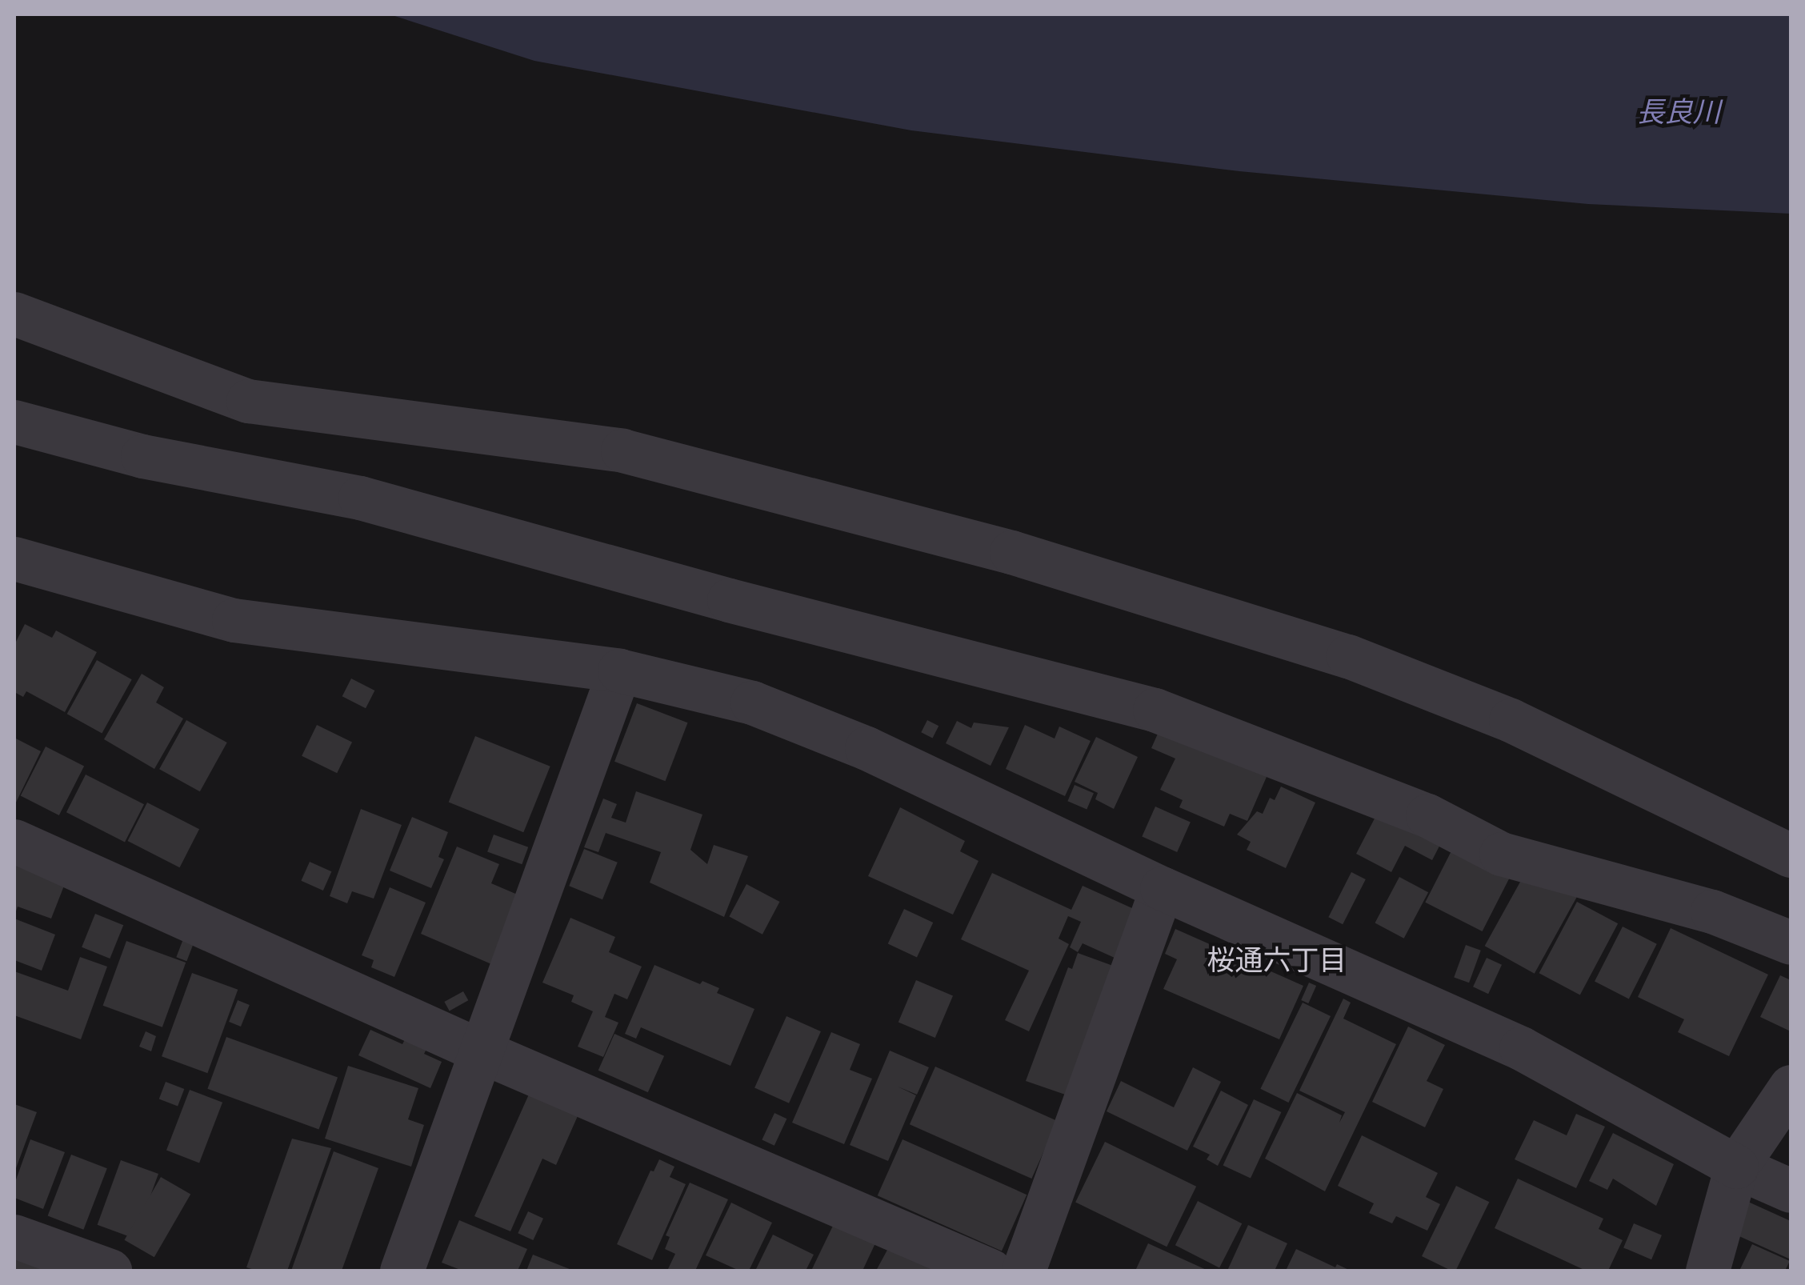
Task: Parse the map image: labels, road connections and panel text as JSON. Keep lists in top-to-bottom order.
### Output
{
  "districts": ["桜通六丁目"],
  "water": ["長良川"]
}
